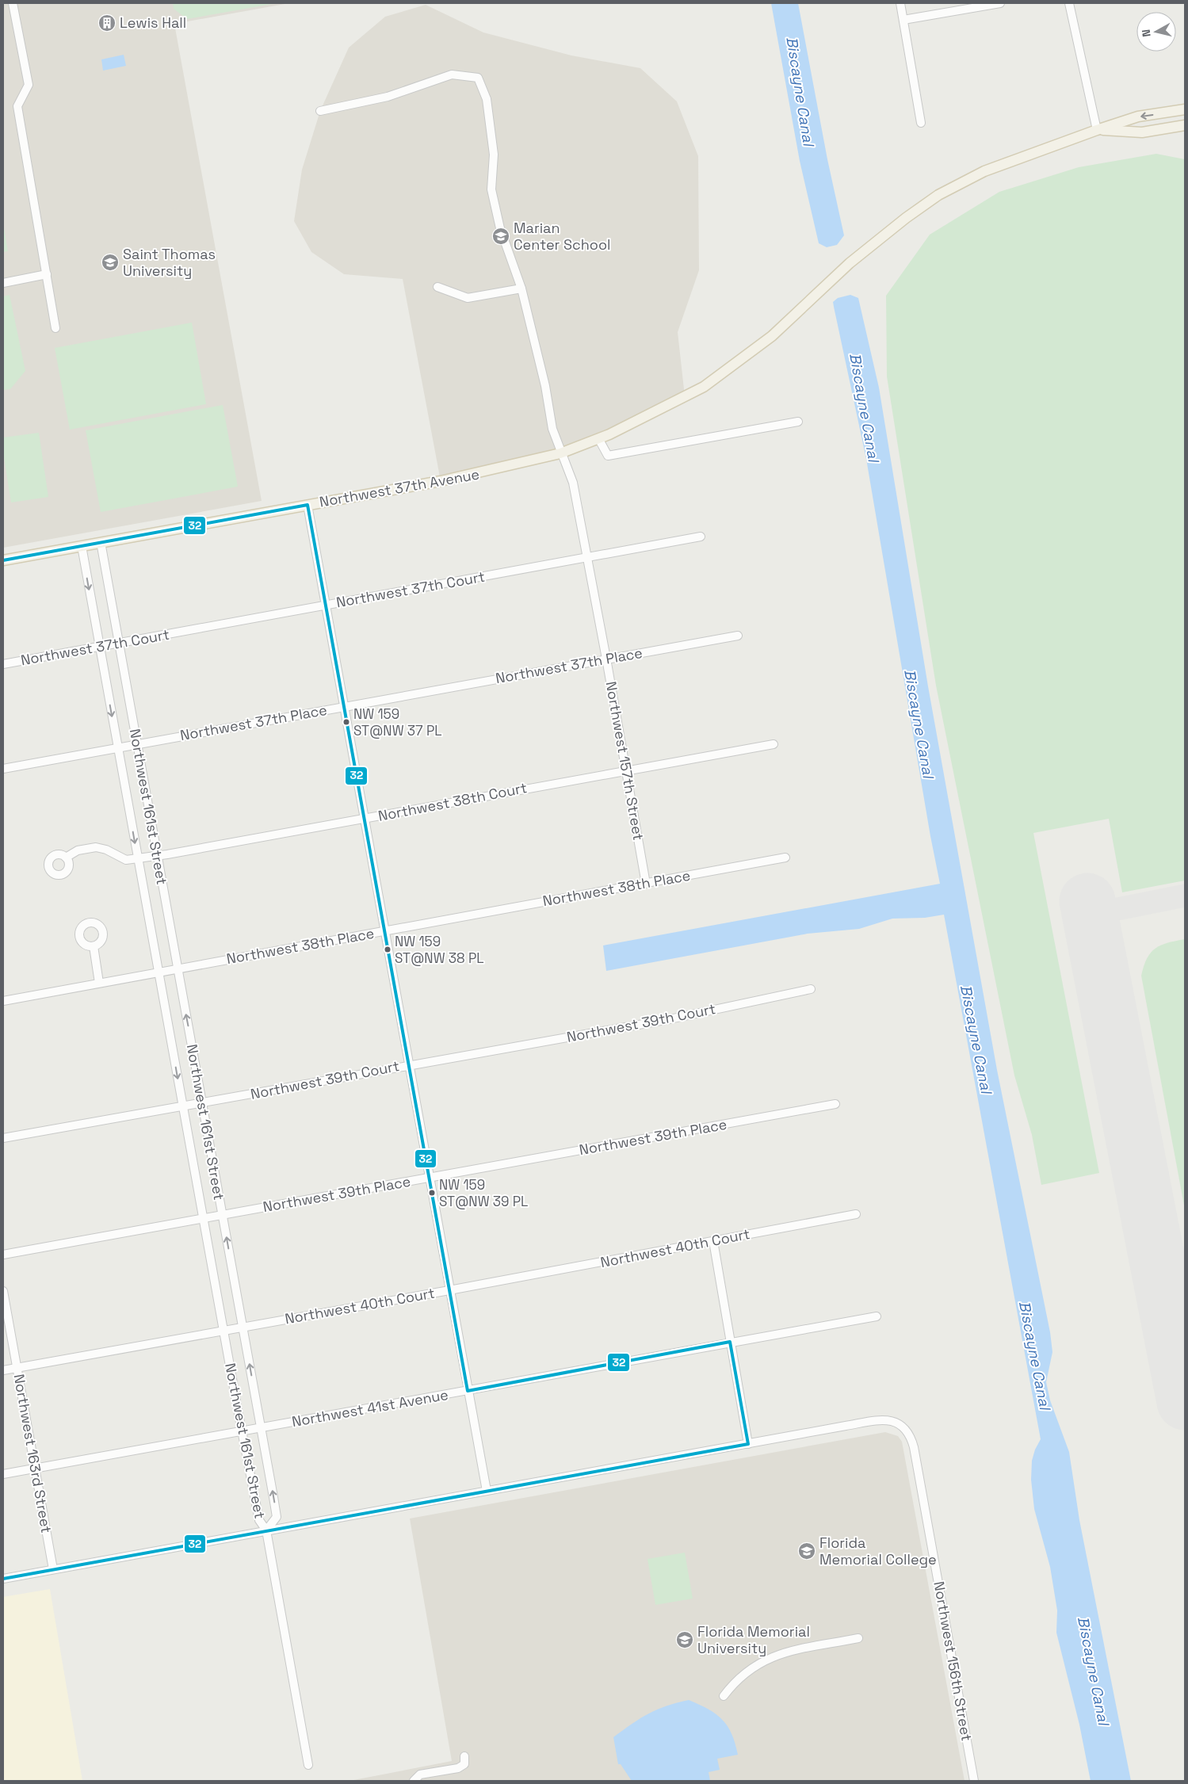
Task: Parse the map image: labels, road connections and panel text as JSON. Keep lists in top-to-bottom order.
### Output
{
  "streets": {
    "main road": ["Northwest 37th Avenue"],
    "street": [
      "Northwest 37th Court",
      "Northwest 37th Place",
      "Northwest 157th Street",
      "Northwest 38th Court",
      "Northwest 161st Street",
      "Northwest 38th Place",
      "Northwest 39th Court",
      "Northwest 39th Place",
      "Northwest 40th Court",
      "Northwest 41st Avenue",
      "Northwest 163rd Street",
      "Northwest 156th Street"
    ]
  },
  "crossings": [
    ["Northwest 37th Avenue", "Northwest 157th Street"],
    ["Northwest 37th Avenue", "Northwest 161st Street"],
    ["Northwest 37th Court", "Northwest 157th Street"],
    ["Northwest 37th Court", "Northwest 161st Street"],
    ["Northwest 37th Place", "Northwest 157th Street"],
    ["Northwest 37th Place", "Northwest 161st Street"],
    ["Northwest 157th Street", "Northwest 38th Court"],
    ["Northwest 157th Street", "Northwest 38th Place"],
    ["Northwest 38th Court", "Northwest 161st Street"],
    ["Northwest 161st Street", "Northwest 38th Place"],
    ["Northwest 161st Street", "Northwest 39th Court"],
    ["Northwest 161st Street", "Northwest 39th Place"],
    ["Northwest 161st Street", "Northwest 40th Court"],
    ["Northwest 161st Street", "Northwest 41st Avenue"],
    ["Northwest 40th Court", "Northwest 163rd Street"],
    ["Northwest 41st Avenue", "Northwest 163rd Street"]
  ],
  "water": ["Biscayne Canal"],
  "places": {
    "building": ["Lewis Hall"],
    "school or university": [
      "Marian Center School",
      "Saint Thomas University",
      "Florida Memorial College",
      "Florida Memorial University"
    ],
    "other": ["NW 159 ST@NW 37 PL", "NW 159 ST@NW 38 PL", "NW 159 ST@NW 39 PL"]
  },
  "lines": ["transit line 32"],
  "north": "left"
}
